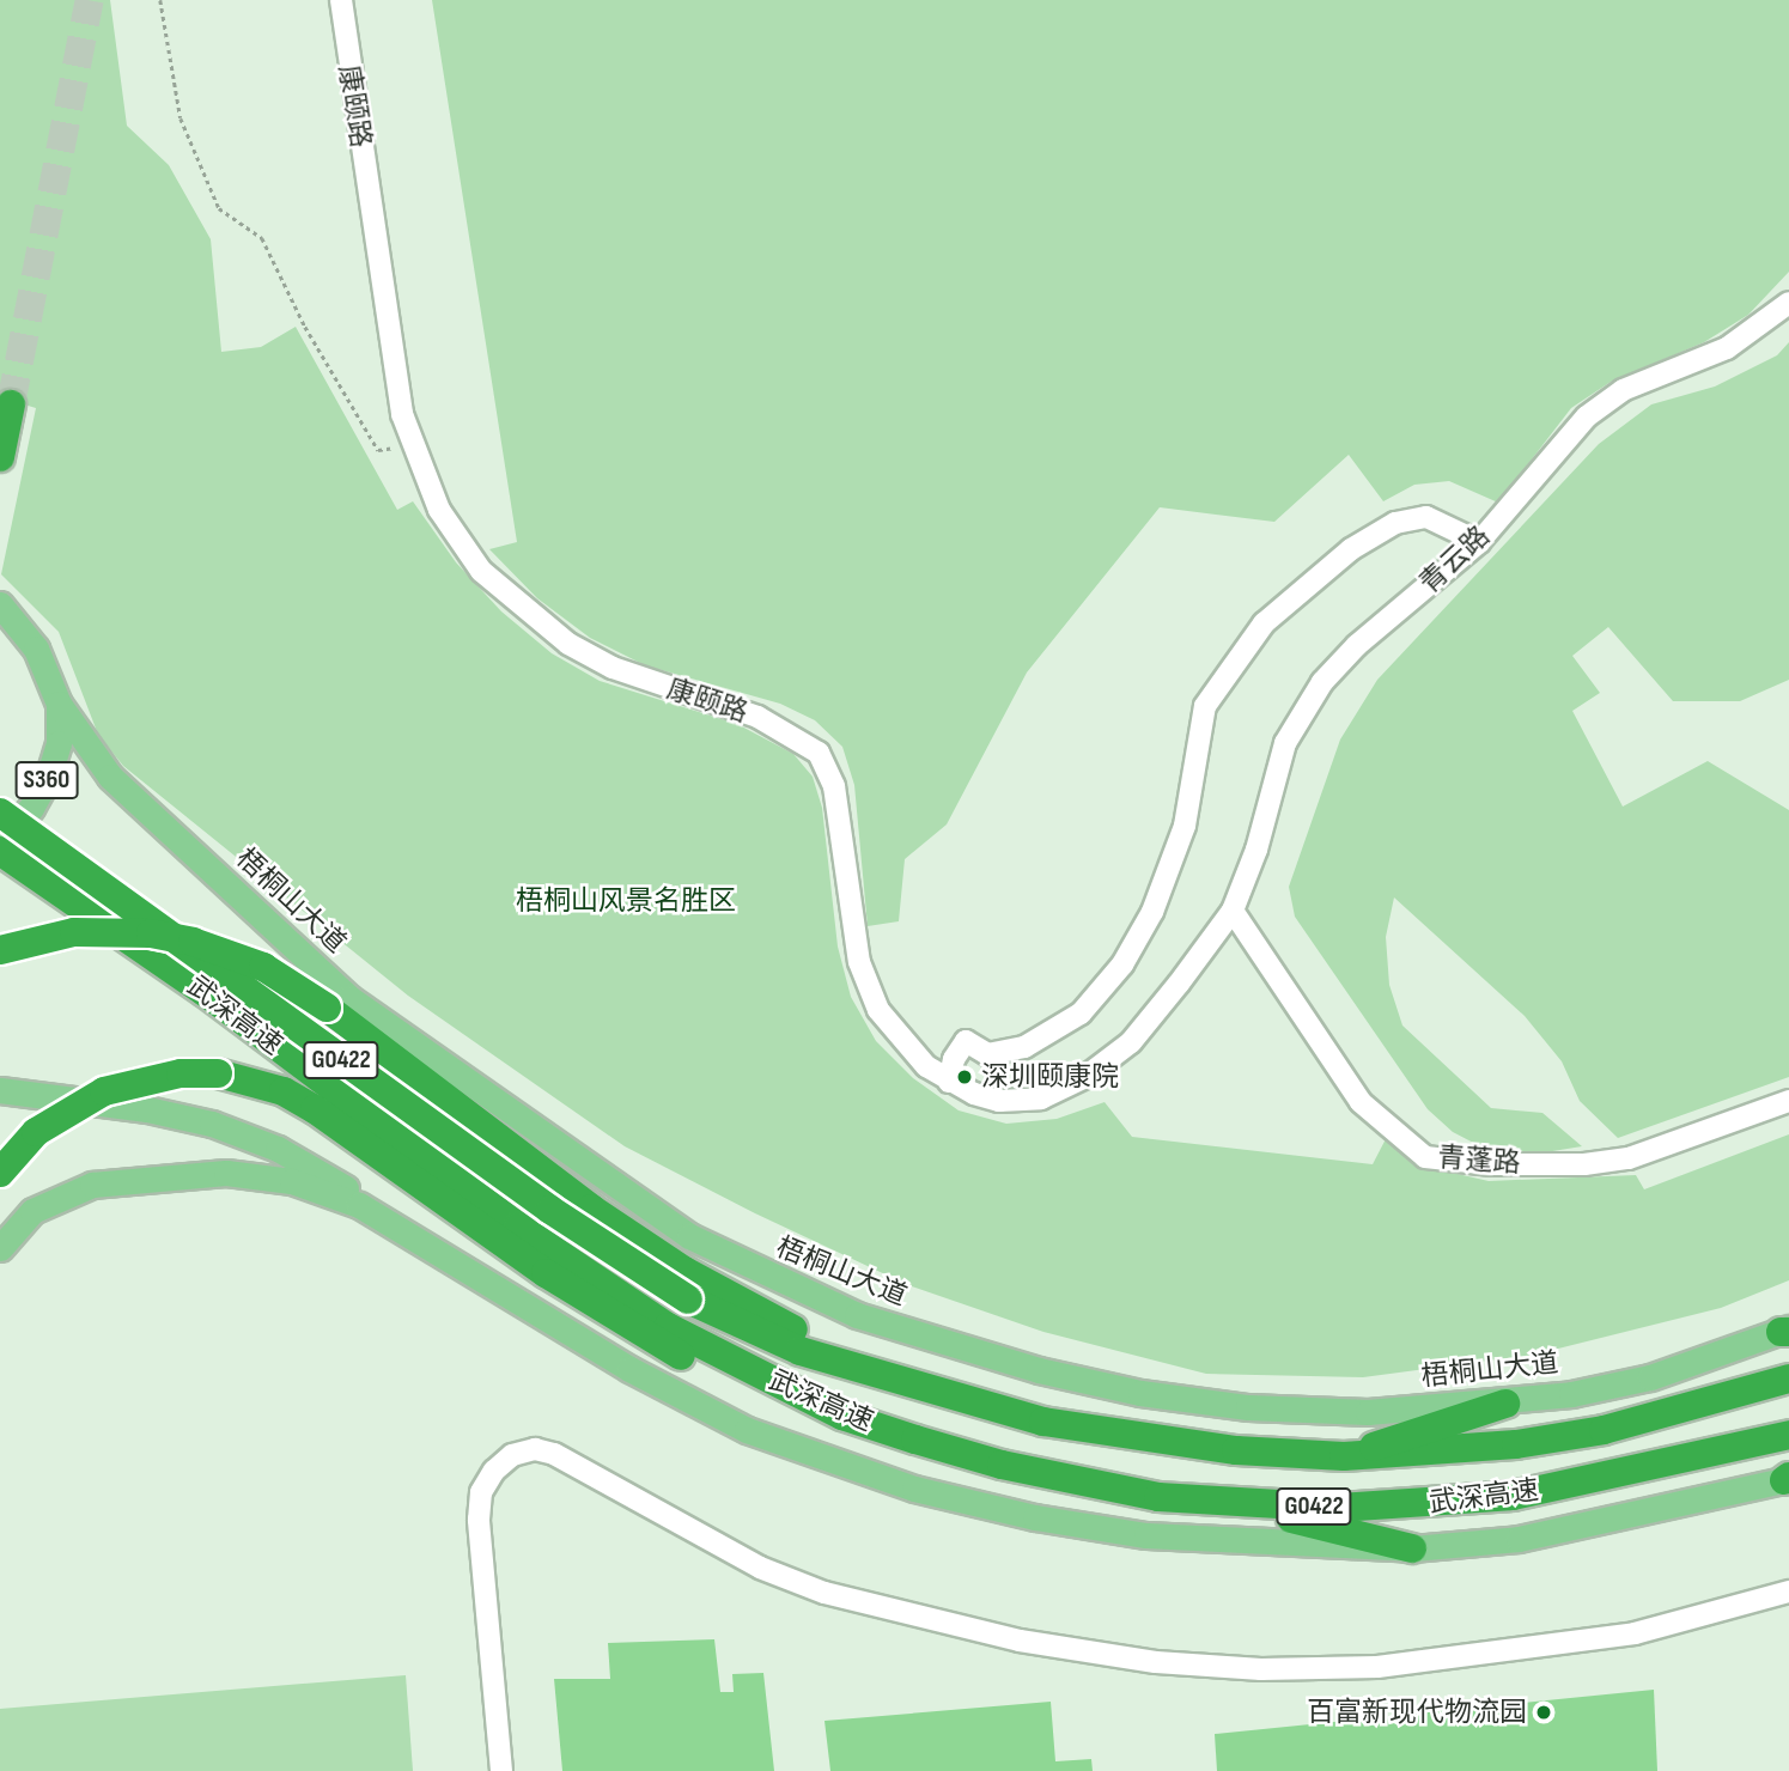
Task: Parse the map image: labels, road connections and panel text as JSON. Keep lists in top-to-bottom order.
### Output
{
  "streets": {
    "highway": ["武深高速", "G0422"],
    "main road": ["S360", "梧桐山大道"],
    "street": ["康颐路", "青云路", "青蓬路"]
  },
  "crossings": [
    ["康颐路", "青云路"],
    ["康颐路", "青蓬路"],
    ["青云路", "青蓬路"],
    ["S360", "梧桐山大道"]
  ],
  "parks": ["梧桐山风景名胜区"],
  "places": ["深圳颐康院", "百富新现代物流园"]
}
